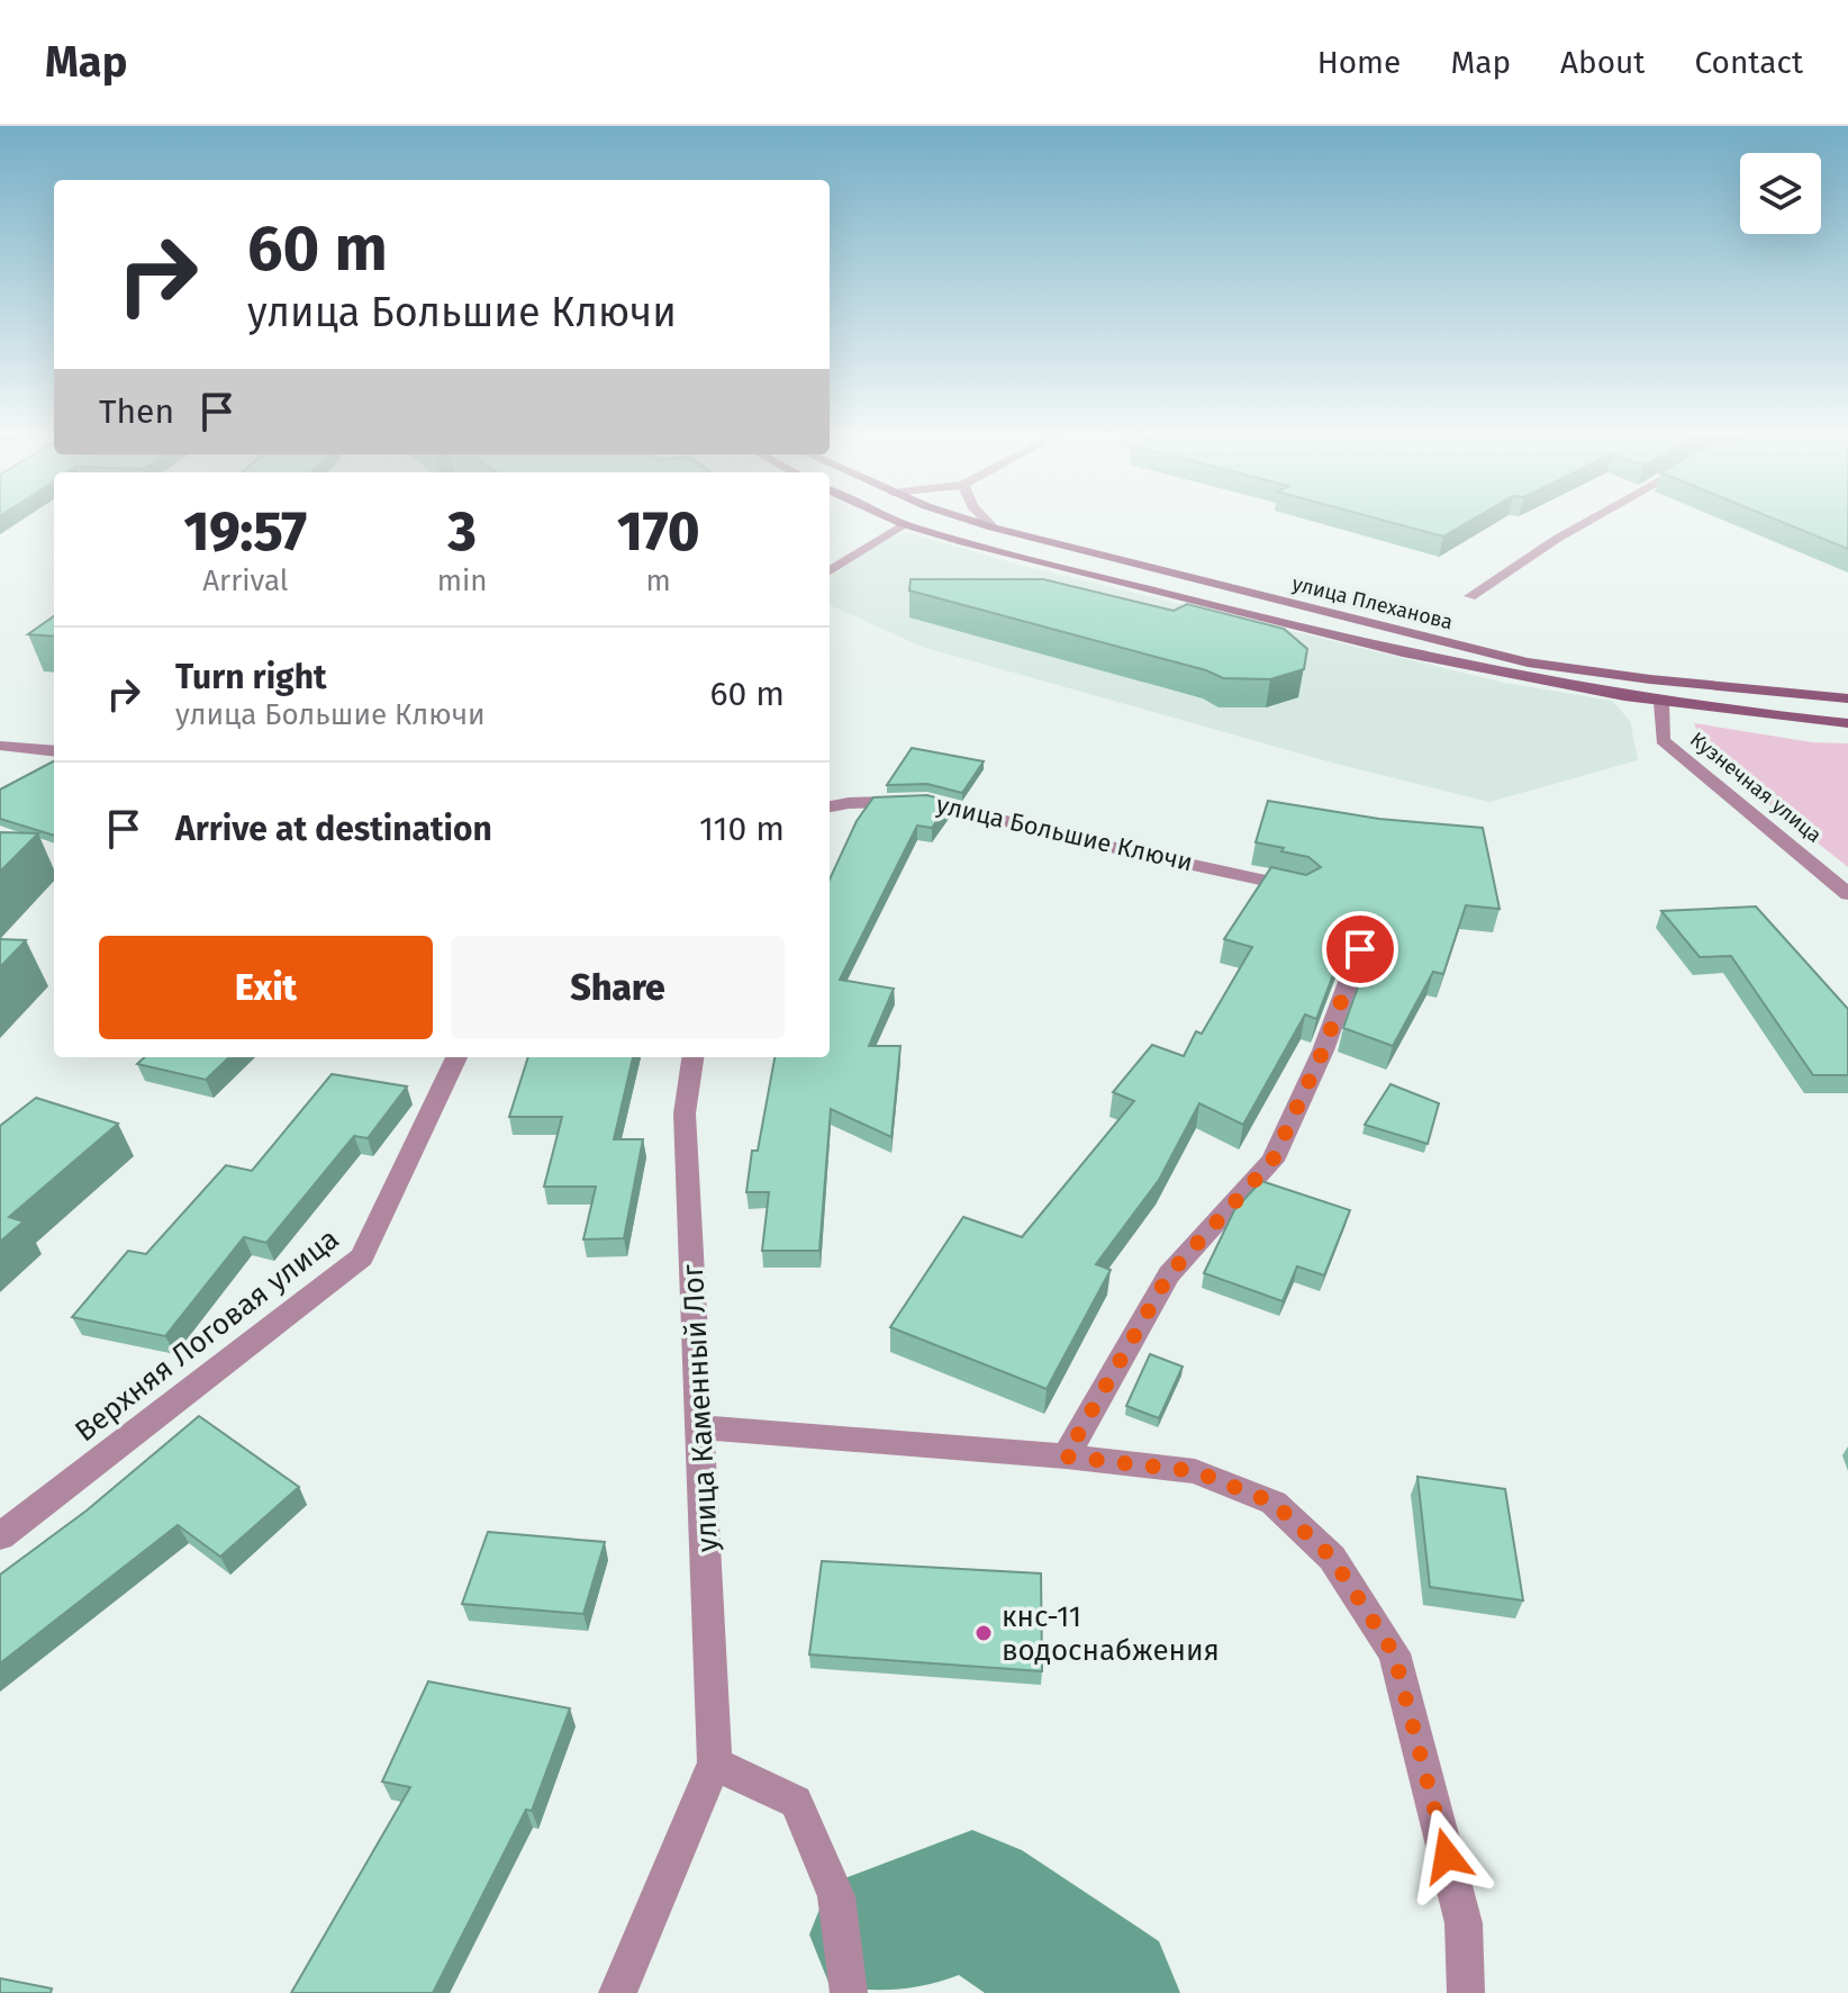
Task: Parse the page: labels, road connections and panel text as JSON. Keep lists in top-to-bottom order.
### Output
{
  "streets": {
    "main road": ["улица Плеханова"],
    "street": [
      "Кузнечная улица",
      "улица Большие Ключи",
      "Верхняя Логовая улица",
      "улица Каменный Лог"
    ]
  },
  "crossings": [
    ["улица Плеханова", "Кузнечная улица"]
  ],
  "places": ["кнс-11 водоснабжения"],
  "page": {
    "header": "Map",
    "nav": [
      "Home",
      "Map",
      "About",
      "Contact"
    ],
    "turn": ["60 m", "улица Большие Ключи"],
    "then": "Then",
    "eta": [
      "19:57",
      "Arrival",
      "3",
      "min",
      "170",
      "m"
    ],
    "list": [
      {
        "name": "Turn right",
        "note": "улица Большие Ключи",
        "value": "60 m"
      },
      {
        "name": "Arrive at destination",
        "value": "110 m"
      }
    ],
    "buttons": ["Exit", "Share"]
  }
}
